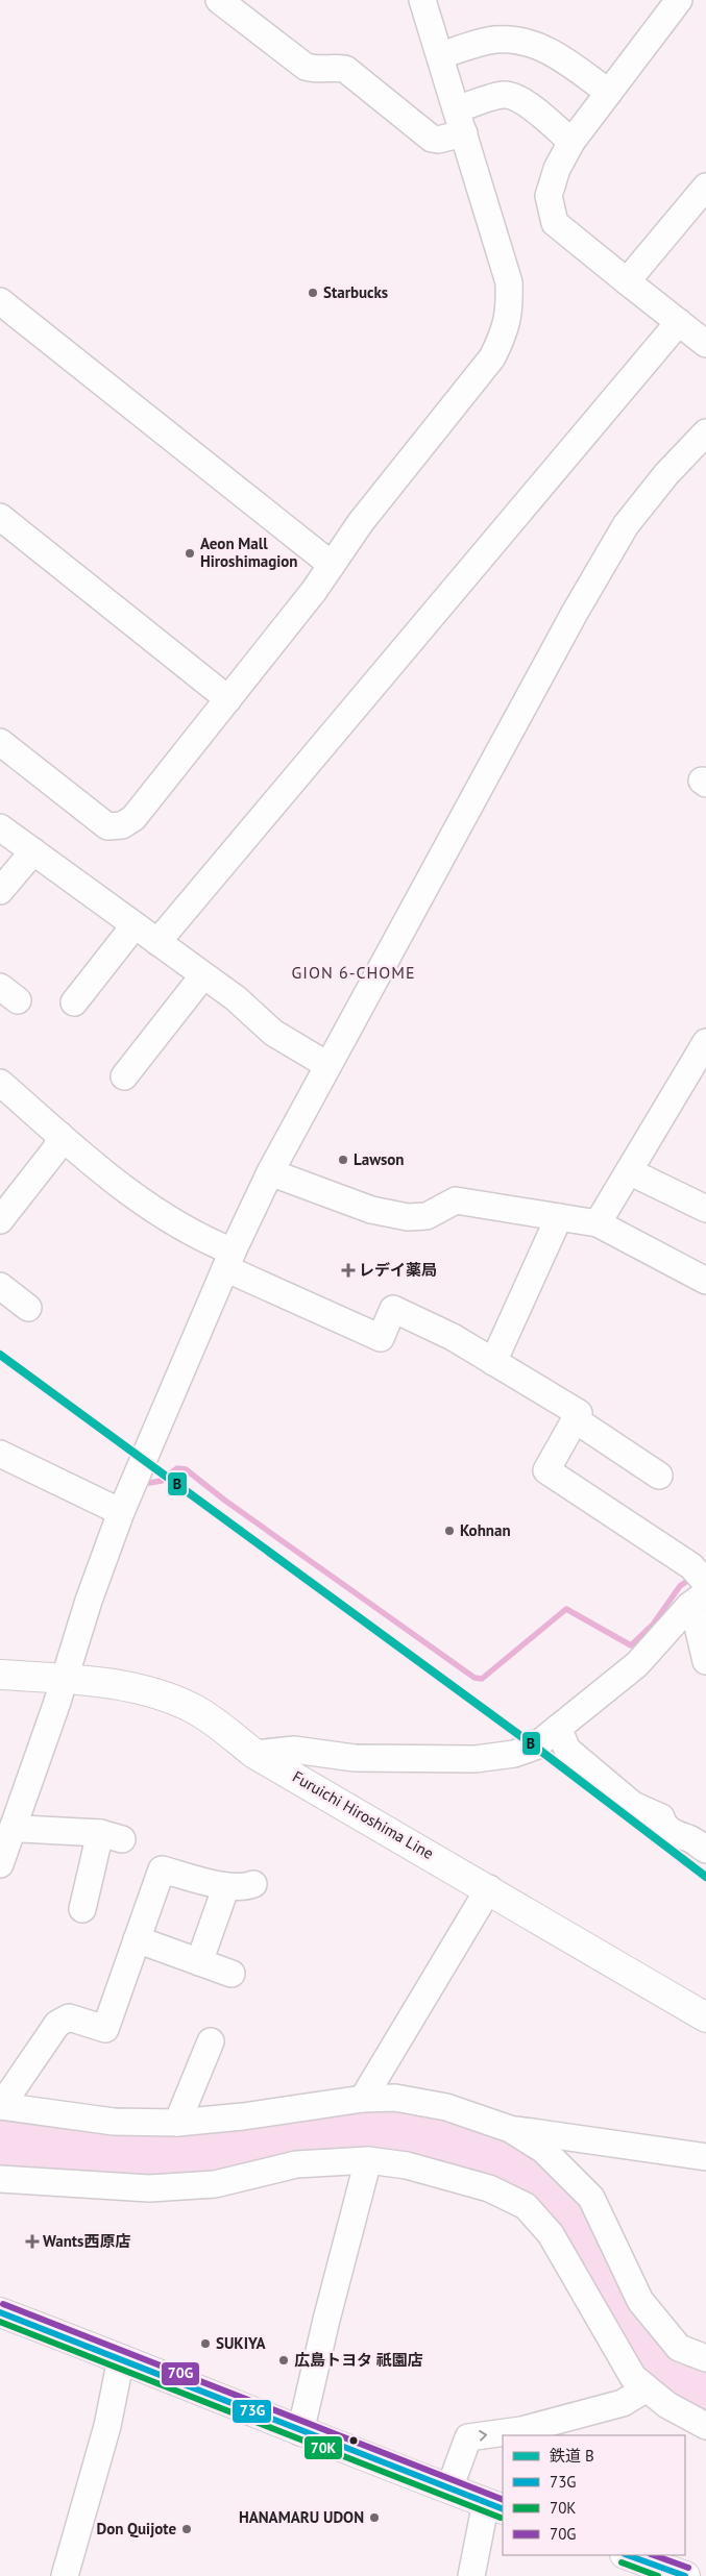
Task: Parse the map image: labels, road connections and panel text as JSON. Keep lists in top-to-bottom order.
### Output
{
  "streets": {
    "main road": ["Furuichi Hiroshima Line"]
  },
  "districts": ["GION 6-CHOME"],
  "places": {
    "other": [
      "Starbucks",
      "Aeon Mall Hiroshimagion",
      "Lawson",
      "Kohnan",
      "SUKIYA",
      "広島トヨタ 祇園店",
      "HANAMARU UDON",
      "Don Quijote"
    ],
    "health": ["レデイ薬局", "Wants西原店"]
  },
  "lines": [
    "rail line B",
    "transit line 70G",
    "transit line 73G",
    "transit line 70K"
  ],
  "legend": [
    "鉄道 B",
    "73G",
    "70K",
    "70G"
  ]
}
